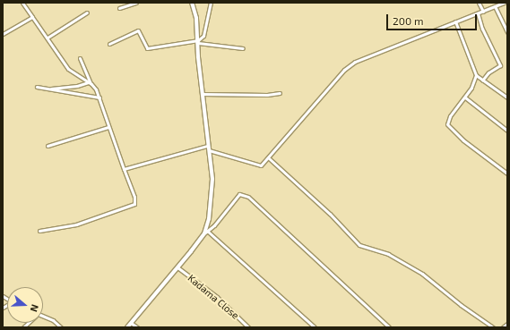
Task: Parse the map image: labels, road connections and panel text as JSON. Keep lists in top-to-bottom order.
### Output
{
  "streets": {
    "street": ["Kadama Close"]
  },
  "scale_bar": "200 m",
  "north": "right"
}
